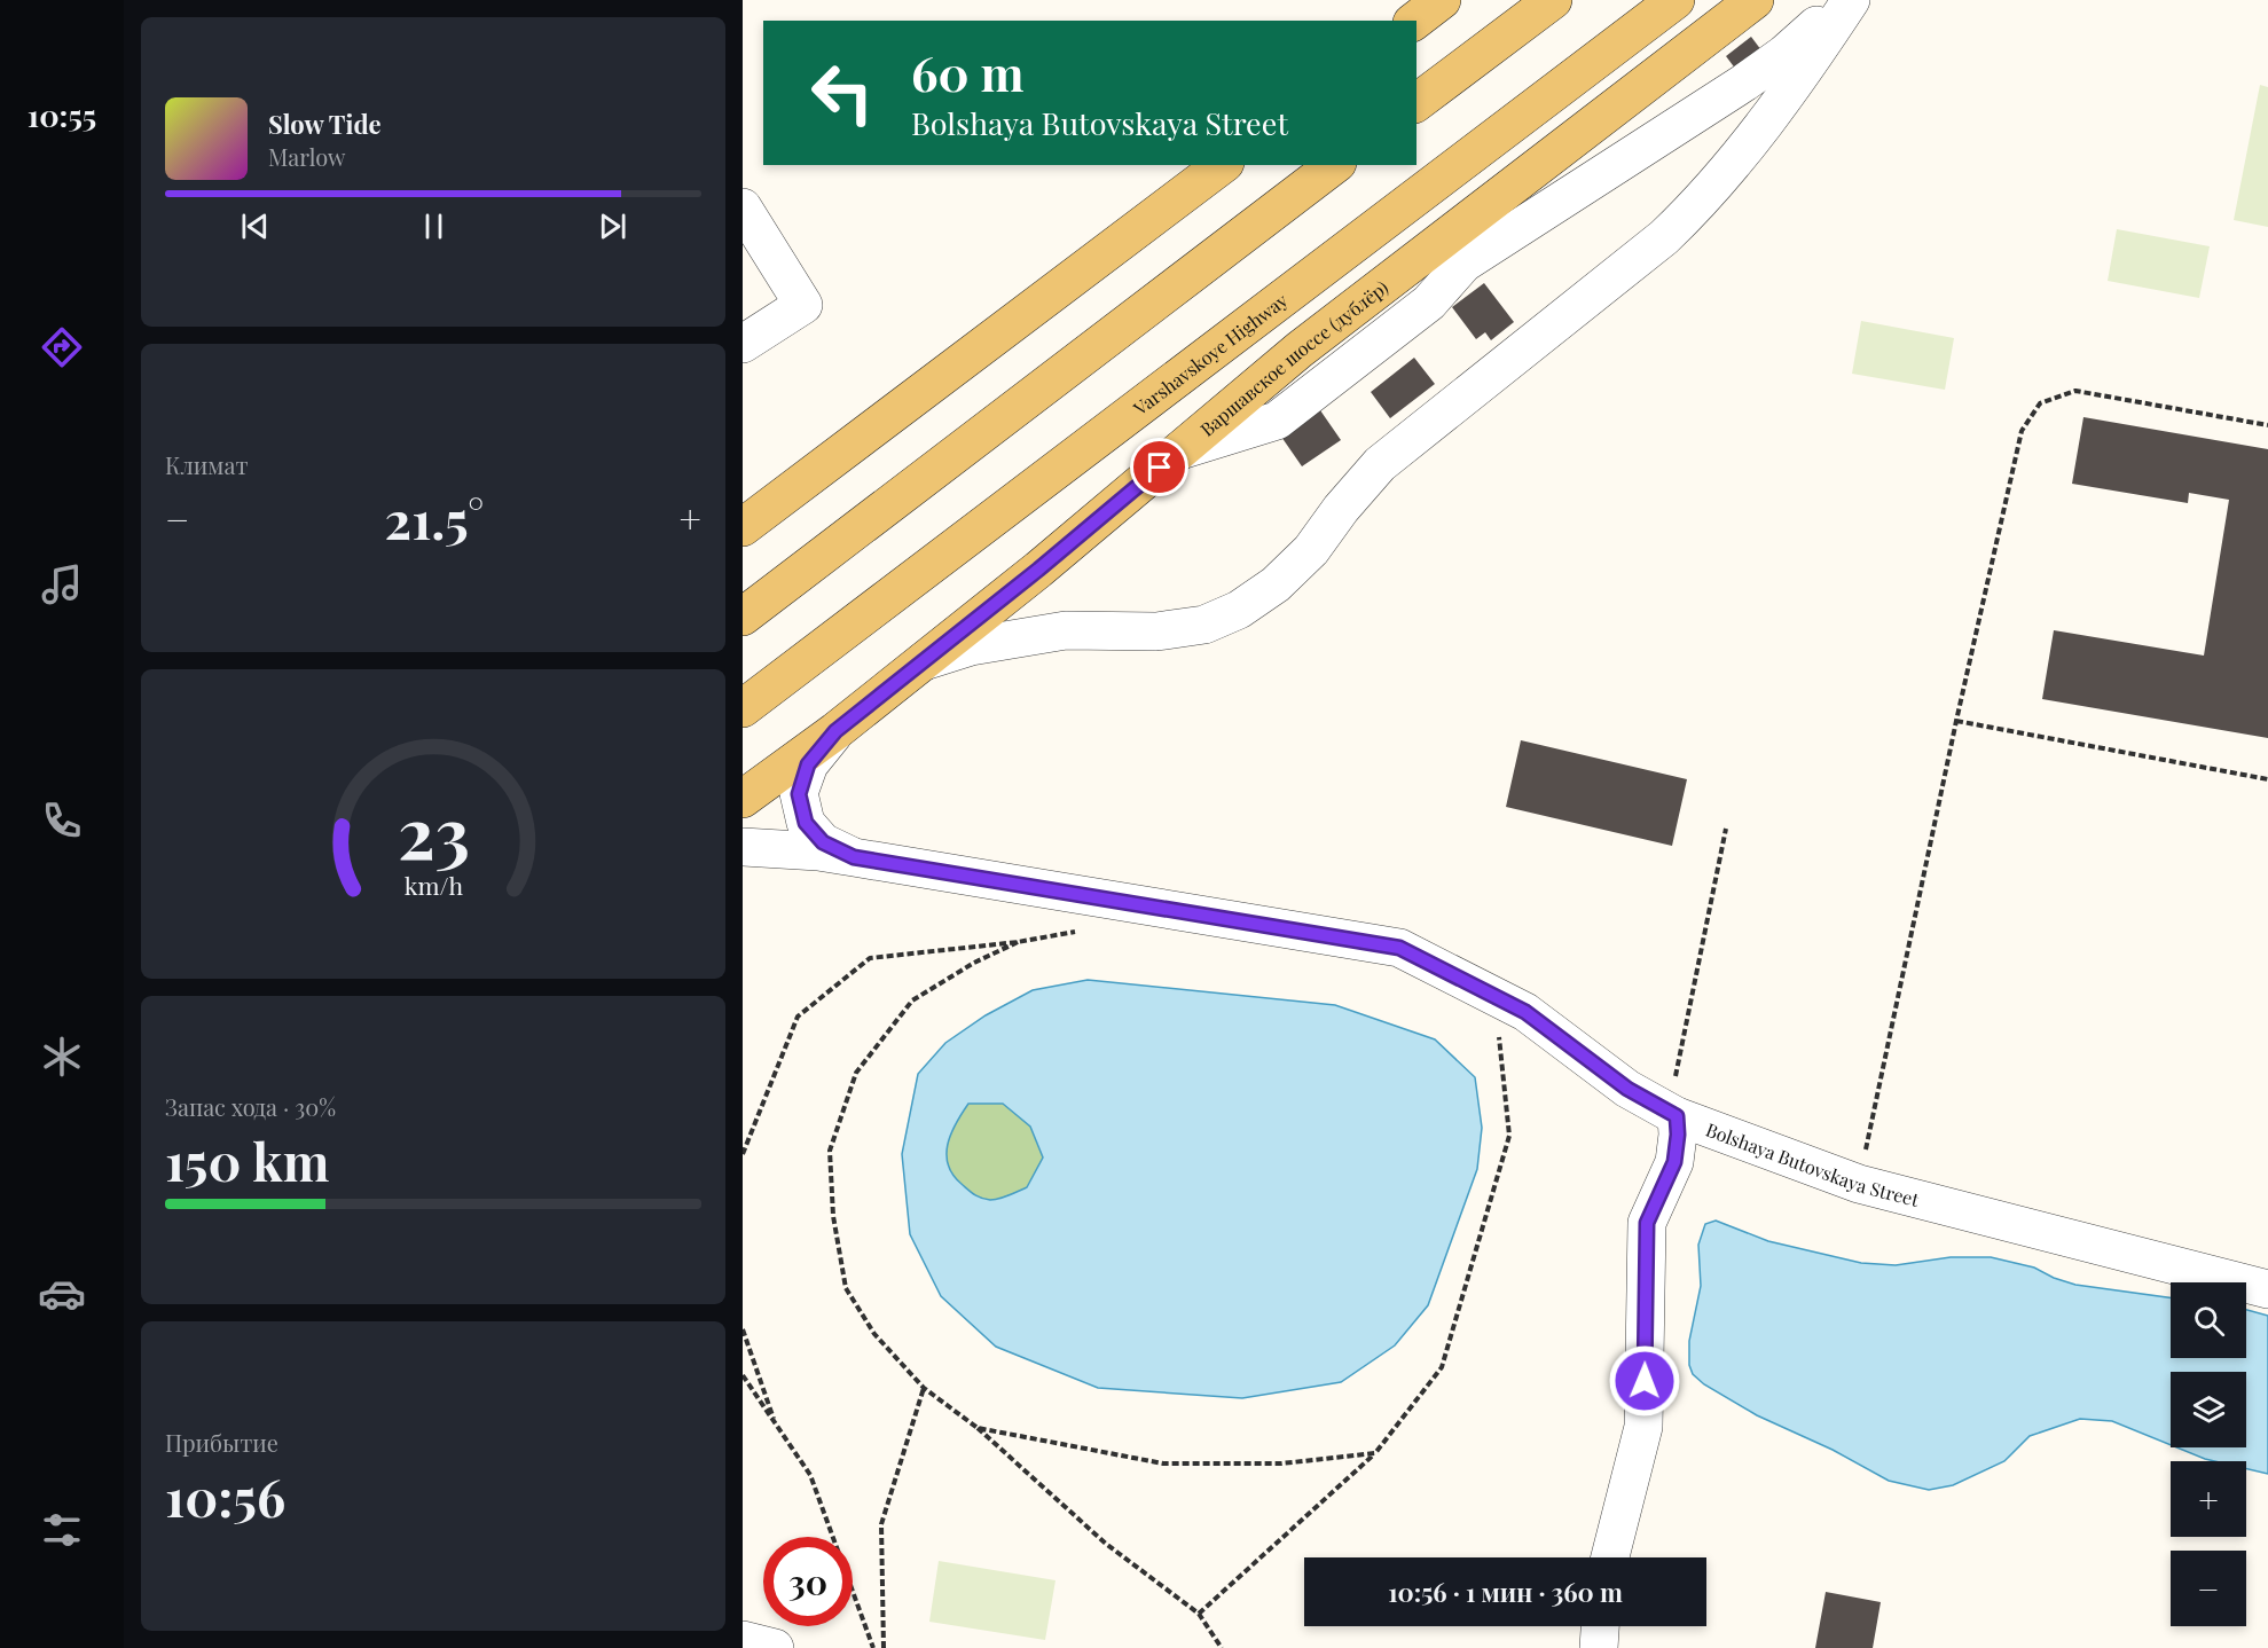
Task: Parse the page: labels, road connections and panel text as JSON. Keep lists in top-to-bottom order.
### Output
{
  "streets": {
    "main road": ["Varshavskoye Highway", "Варшавское шоссе (дублёр)"],
    "street": ["Bolshaya Butovskaya Street"]
  },
  "page": {
    "tabs": "10:55",
    "turn": ["60 m", "Bolshaya Butovskaya Street"],
    "song": ["Slow Tide", "Marlow"],
    "tile": [
      "Климат",
      ["Запас хода · 30%", "150 km"],
      ["Прибытие", "10:56"]
    ],
    "heat": ["−", "21.5°", "+"],
    "map_buttons": ["+", "−"],
    "limit": "30",
    "trip": "10:56 · 1 мин · 360 m",
    "gauge": ["23", "km/h"]
  }
}
